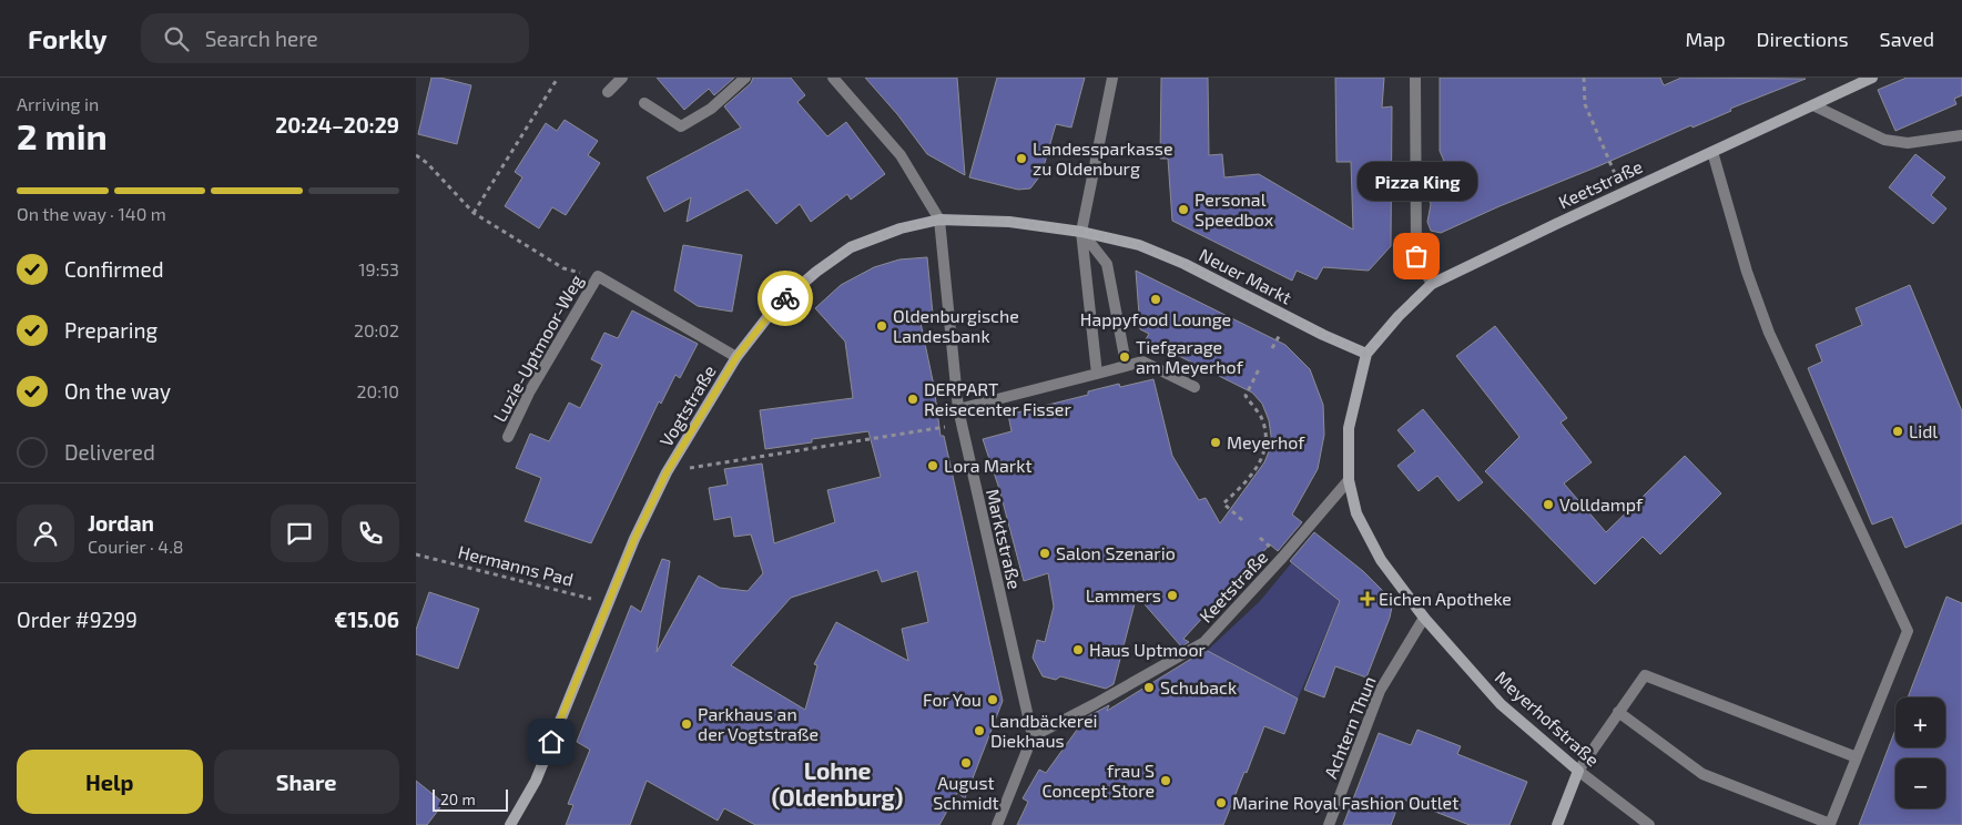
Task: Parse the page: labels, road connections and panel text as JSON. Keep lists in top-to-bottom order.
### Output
{
  "streets": {
    "street": [
      "Keetstraße",
      "Neuer Markt",
      "Luzie-Uptmoor-Weg",
      "Vogtstraße",
      "Marktstraße",
      "Meyerhofstraße",
      "Achtern Thun"
    ],
    "path": ["Hermanns Pad"]
  },
  "crossings": [
    ["Keetstraße", "Neuer Markt"],
    ["Keetstraße", "Marktstraße"],
    ["Keetstraße", "Meyerhofstraße"],
    ["Neuer Markt", "Vogtstraße"],
    ["Neuer Markt", "Marktstraße"],
    ["Neuer Markt", "Meyerhofstraße"],
    ["Luzie-Uptmoor-Weg", "Vogtstraße"],
    ["Vogtstraße", "Marktstraße"],
    ["Vogtstraße", "Hermanns Pad"],
    ["Meyerhofstraße", "Achtern Thun"]
  ],
  "districts": ["Lohne (Oldenburg)"],
  "places": {
    "other": [
      "Landessparkasse zu Oldenburg",
      "Personal Speedbox",
      "Pizza King",
      "Happyfood Lounge",
      "Oldenburgische Landesbank",
      "Tiefgarage am Meyerhof",
      "DERPART Reisecenter Fisser",
      "Lidl",
      "Meyerhof",
      "Lora Markt",
      "Volldampf",
      "Salon Szenario",
      "Lammers",
      "Haus Uptmoor",
      "Schuback",
      "For You",
      "Parkhaus an der Vogtstraße",
      "Landbäckerei Diekhaus",
      "August Schmidt",
      "frau S Concept Store",
      "Marine Royal Fashion Outlet"
    ],
    "health": ["Eichen Apotheke"]
  },
  "scale_bar": "20 m",
  "page": {
    "header": "Forkly",
    "search": "Search here",
    "nav": ["Map", "Directions", "Saved"],
    "heading": ["2 min", "Arriving in", "20:24–20:29"],
    "panel": [
      "Jordan",
      "Courier · 4.8",
      "Order #9299",
      "€15.06"
    ],
    "bubble": "Pizza King",
    "bar": "On the way · 140 m",
    "list": [
      ["Confirmed", "19:53"],
      ["Preparing", "20:02"],
      ["On the way", "20:10"],
      "Delivered"
    ],
    "map_buttons": ["+", "−"],
    "buttons": ["Help", "Share"],
    "scale": "20 m"
  }
}
